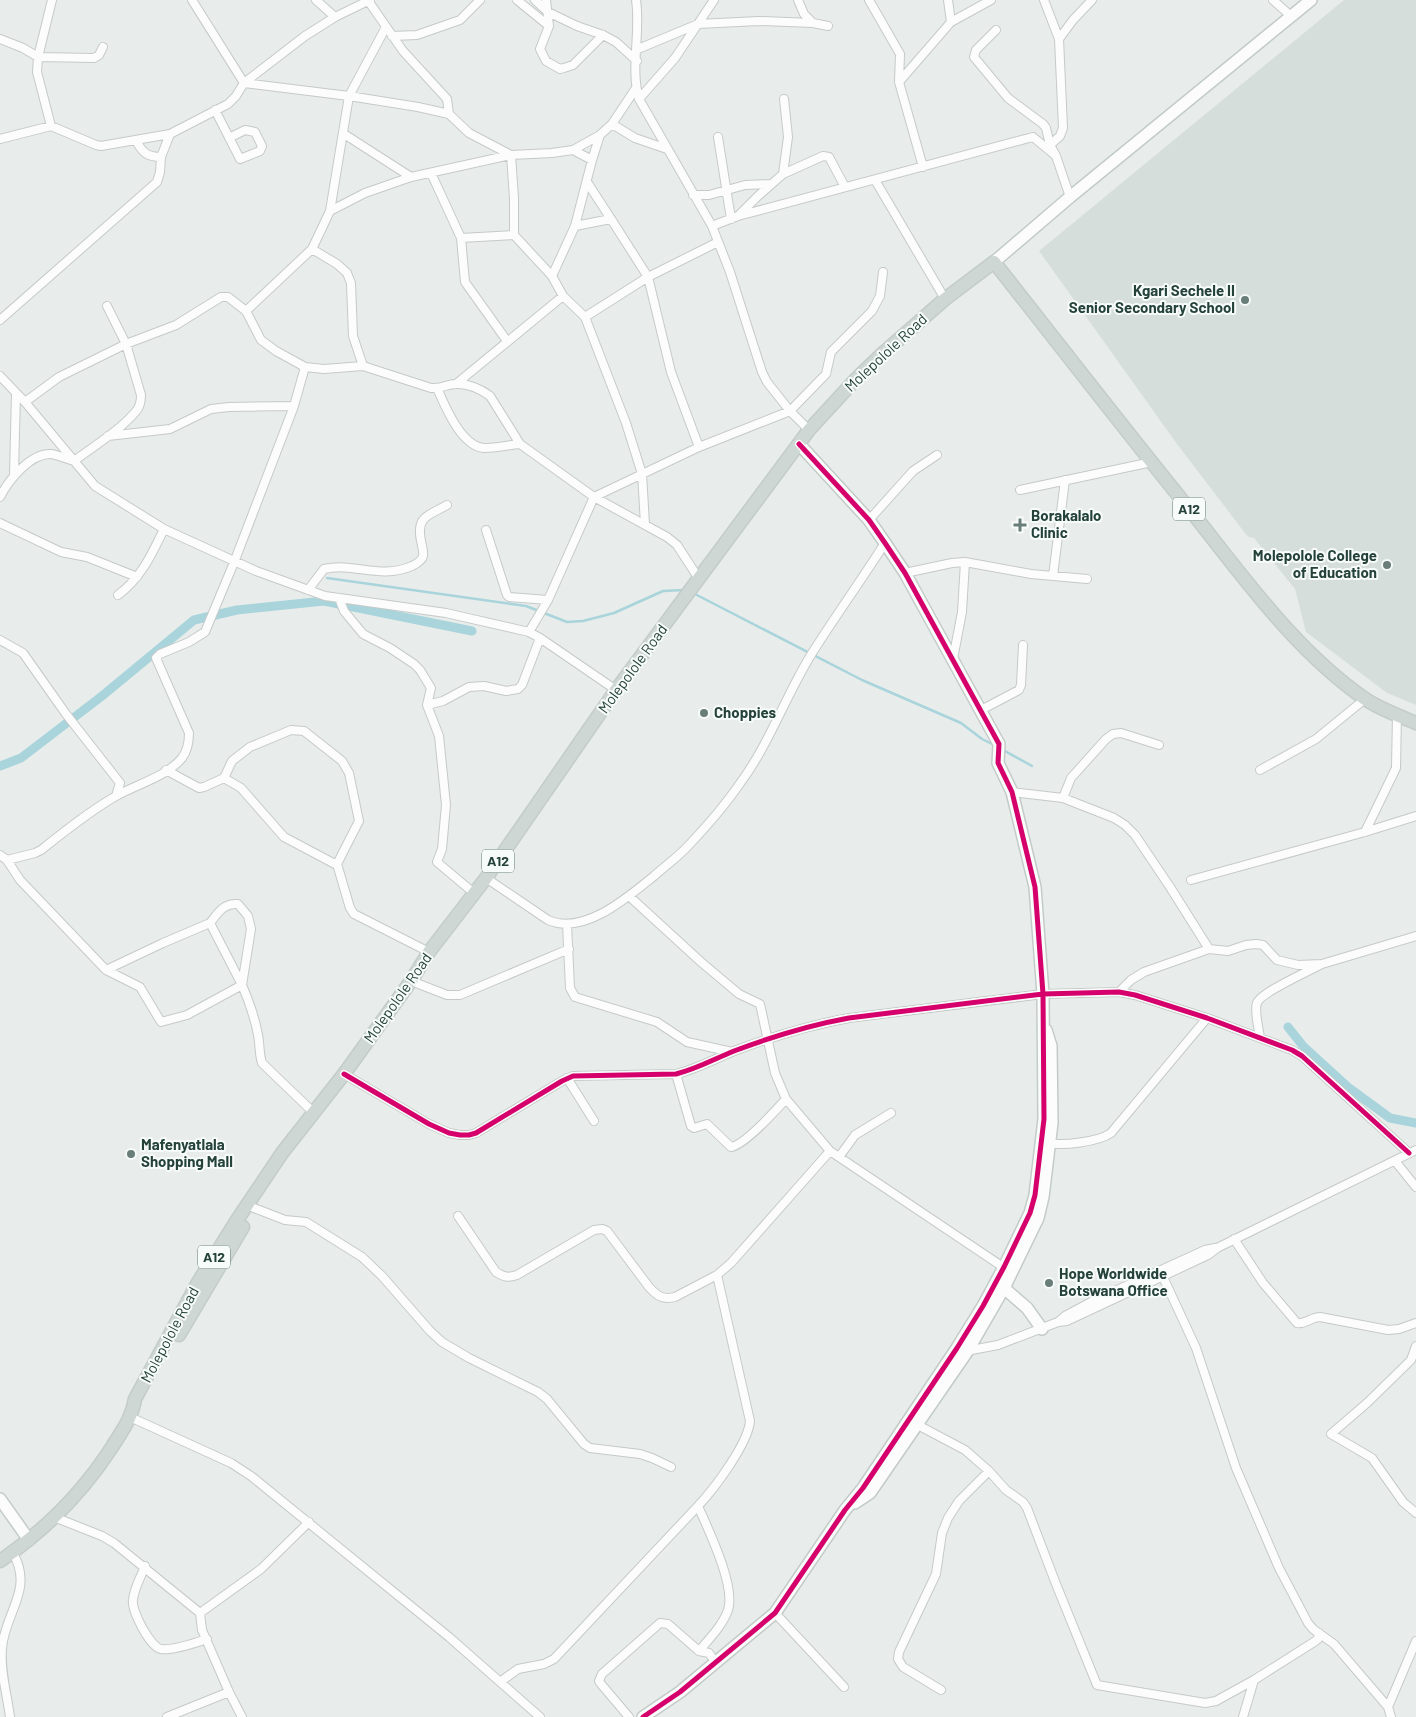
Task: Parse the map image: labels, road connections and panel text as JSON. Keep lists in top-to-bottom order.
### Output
{
  "streets": {
    "main road": ["Molepolole Road", "A12"]
  },
  "crossings": [
    ["Molepolole Road", "A12"]
  ],
  "places": {
    "other": [
      "Kgari Sechele II Senior Secondary School",
      "Molepolole College of Education",
      "Choppies",
      "Mafenyatlala Shopping Mall",
      "Hope Worldwide Botswana Office"
    ],
    "health": ["Borakalalo Clinic"]
  }
}
